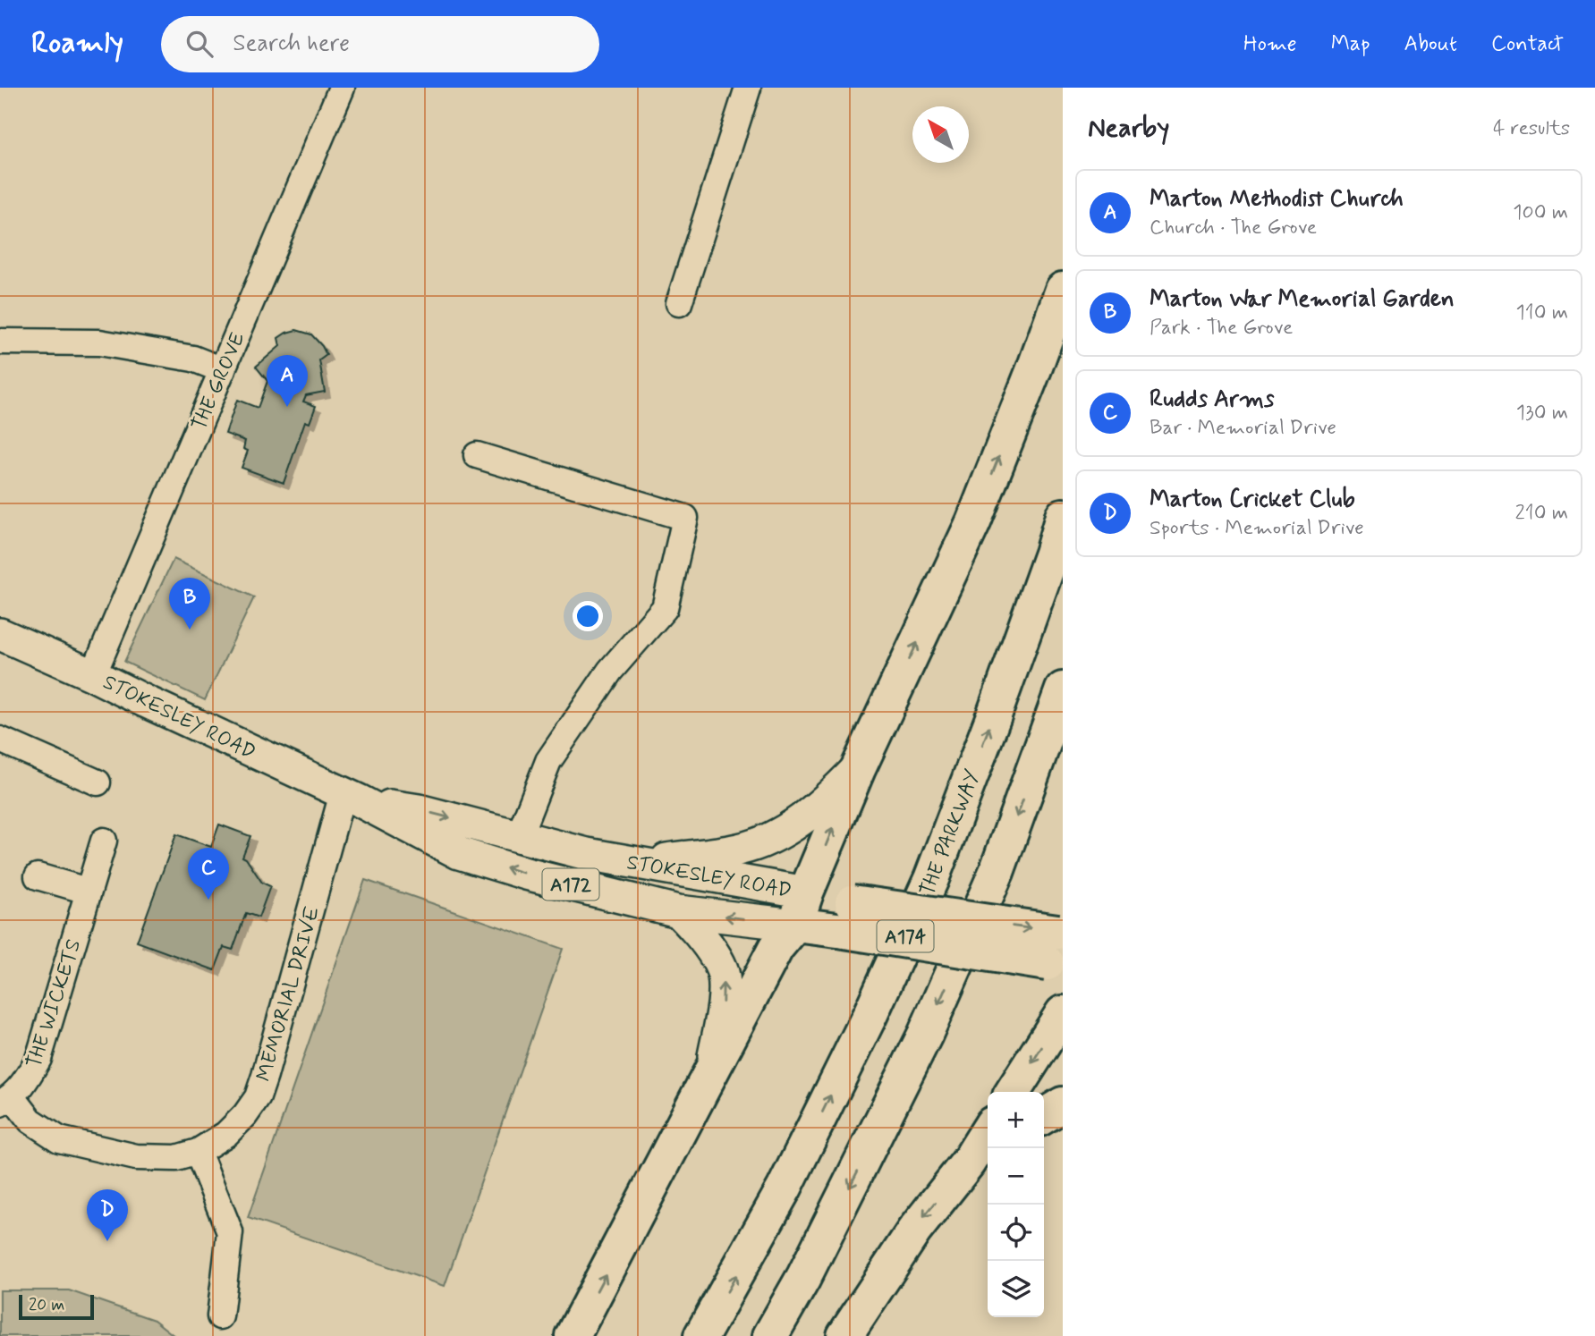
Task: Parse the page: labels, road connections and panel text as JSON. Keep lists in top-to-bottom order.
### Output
{
  "streets": {
    "highway": [
      "STOKESLEY ROAD",
      "THE PARKWAY",
      "A172",
      "A174"
    ],
    "street": ["THE GROVE", "MEMORIAL DRIVE", "THE WICKETS"]
  },
  "crossings": [
    ["THE GROVE", "STOKESLEY ROAD"],
    ["STOKESLEY ROAD", "MEMORIAL DRIVE"],
    ["MEMORIAL DRIVE", "THE WICKETS"]
  ],
  "scale_bar": "20 m",
  "north": "top left",
  "page": {
    "header": "Roamly",
    "search": "Search here",
    "nav": [
      "Home",
      "Map",
      "About",
      "Contact"
    ],
    "heading": ["Nearby", "4 results"],
    "list": [
      {
        "mark": "A",
        "name": "Marton Methodist Church",
        "note": "Church · The Grove",
        "value": "100 m"
      },
      {
        "mark": "B",
        "name": "Marton War Memorial Garden",
        "note": "Park · The Grove",
        "value": "110 m"
      },
      {
        "mark": "C",
        "name": "Rudds Arms",
        "note": "Bar · Memorial Drive",
        "value": "130 m"
      },
      {
        "mark": "D",
        "name": "Marton Cricket Club",
        "note": "Sports · Memorial Drive",
        "value": "210 m"
      }
    ],
    "pins": [
      "A",
      "B",
      "C",
      "D"
    ],
    "map_buttons": ["+", "−"],
    "scale": "20 m"
  }
}
